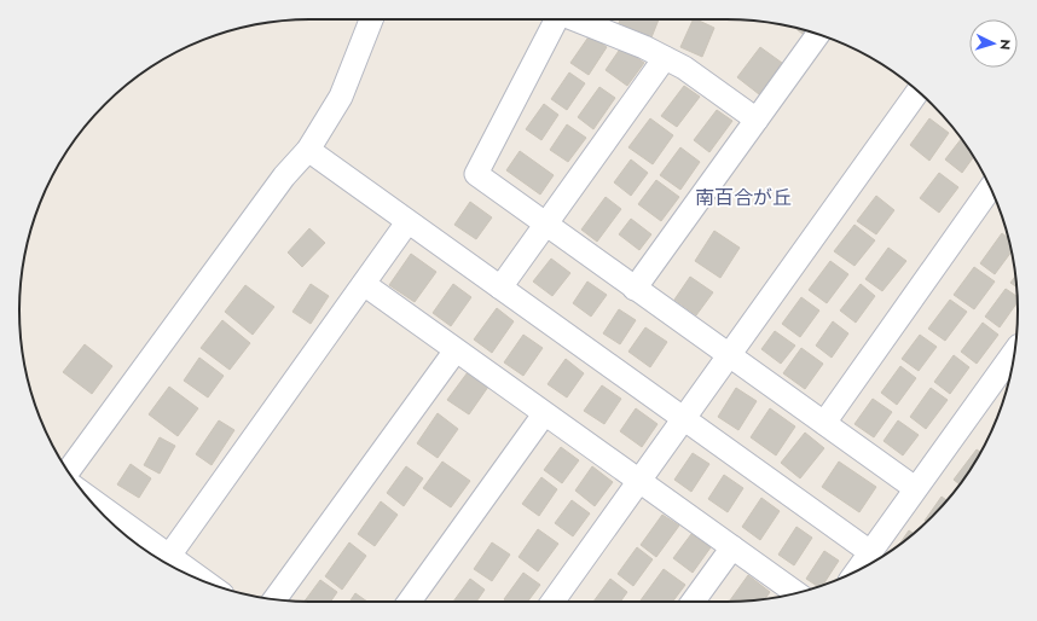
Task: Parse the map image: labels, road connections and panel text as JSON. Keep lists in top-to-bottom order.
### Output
{
  "districts": ["南百合が丘"],
  "north": "right"
}
